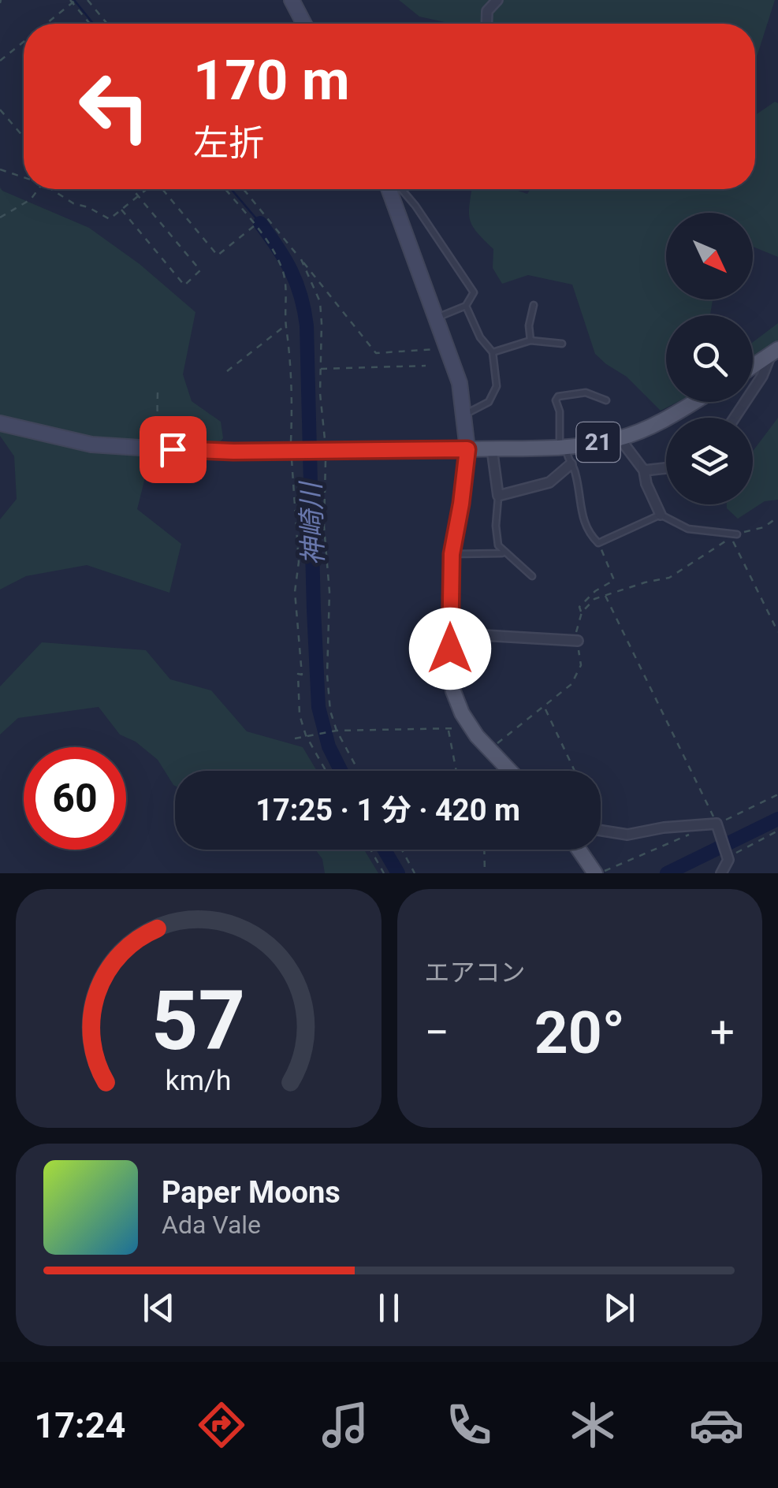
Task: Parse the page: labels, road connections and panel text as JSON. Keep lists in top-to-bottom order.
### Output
{
  "streets": {
    "main road": ["21"]
  },
  "water": ["神崎川"],
  "north": "bottom right",
  "page": {
    "turn": ["170 m", "左折"],
    "limit": "60",
    "trip": "17:25 · 1 分 · 420 m",
    "tile": "エアコン",
    "heat": ["−", "20°", "+"],
    "song": ["Paper Moons", "Ada Vale"],
    "tabs": "17:24",
    "gauge": ["57", "km/h"]
  }
}
